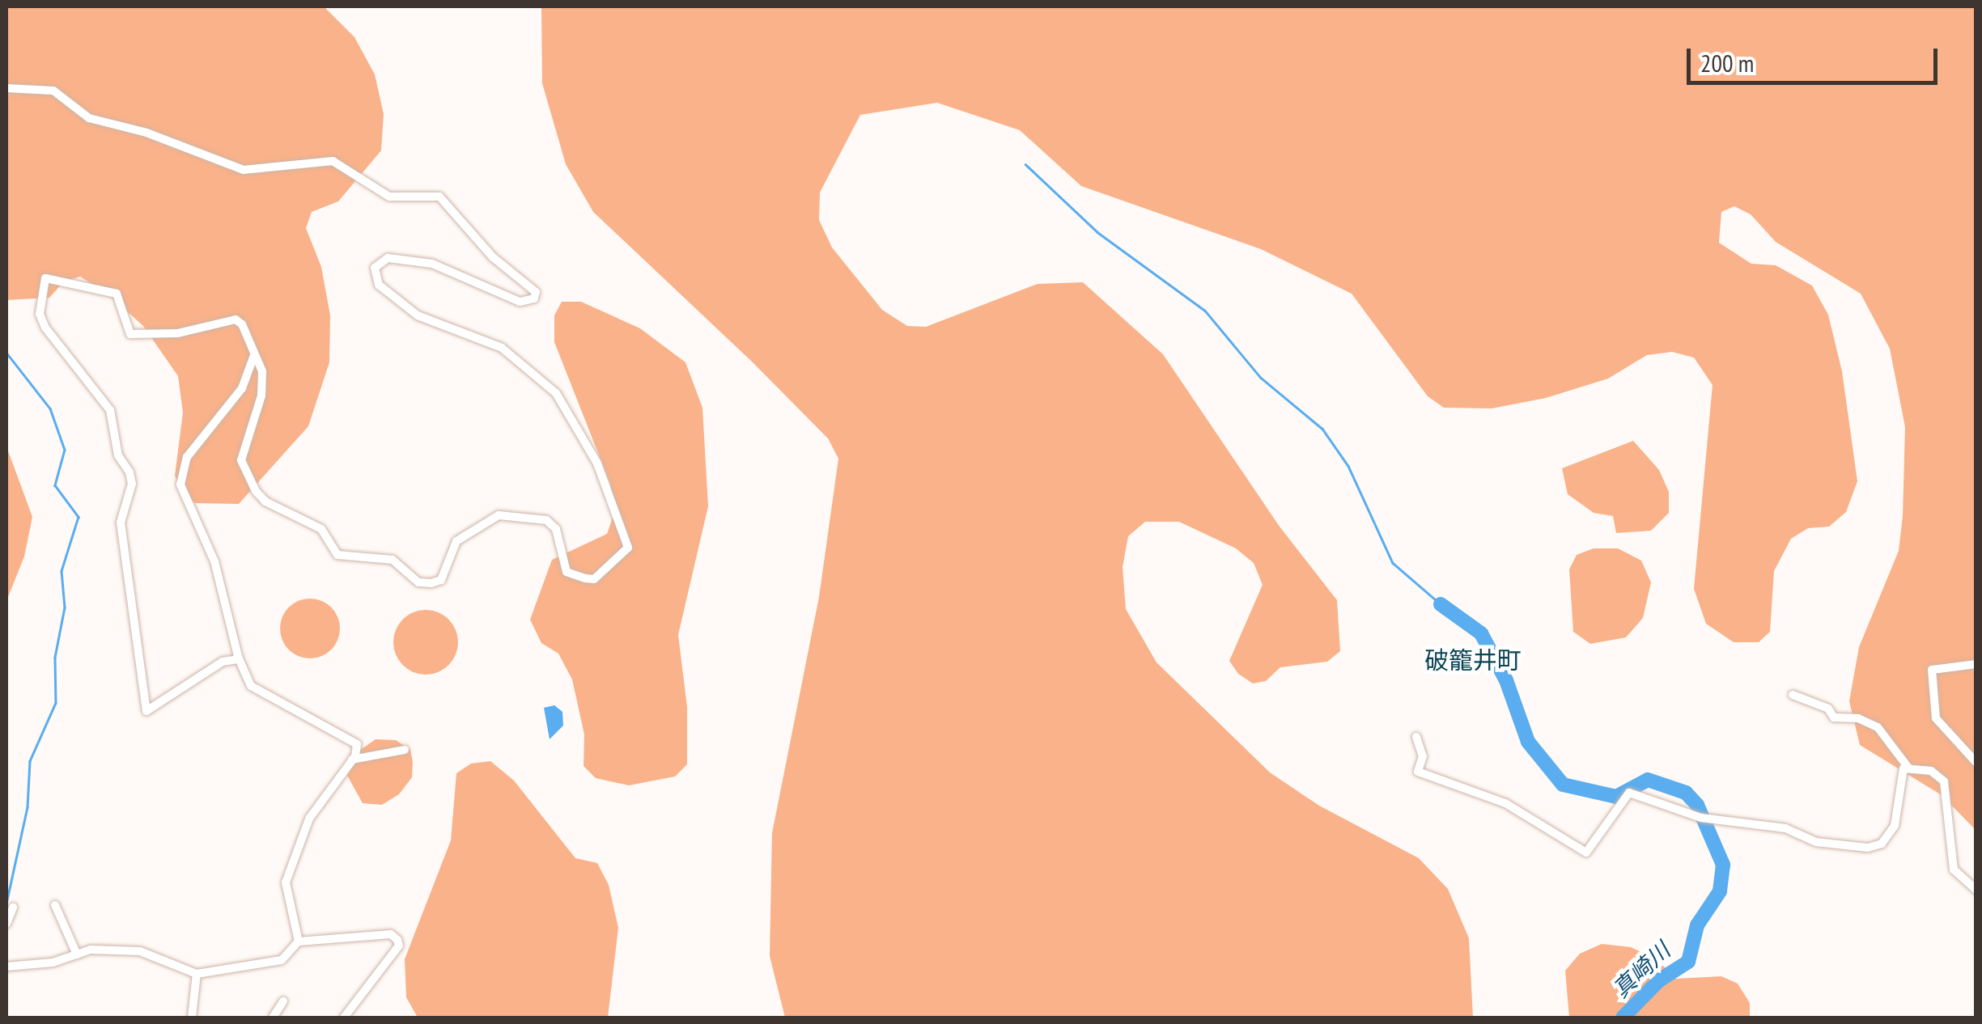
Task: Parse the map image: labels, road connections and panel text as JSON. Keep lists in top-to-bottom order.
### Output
{
  "districts": ["破籠井町"],
  "water": ["真崎川"],
  "scale_bar": "200 m"
}
